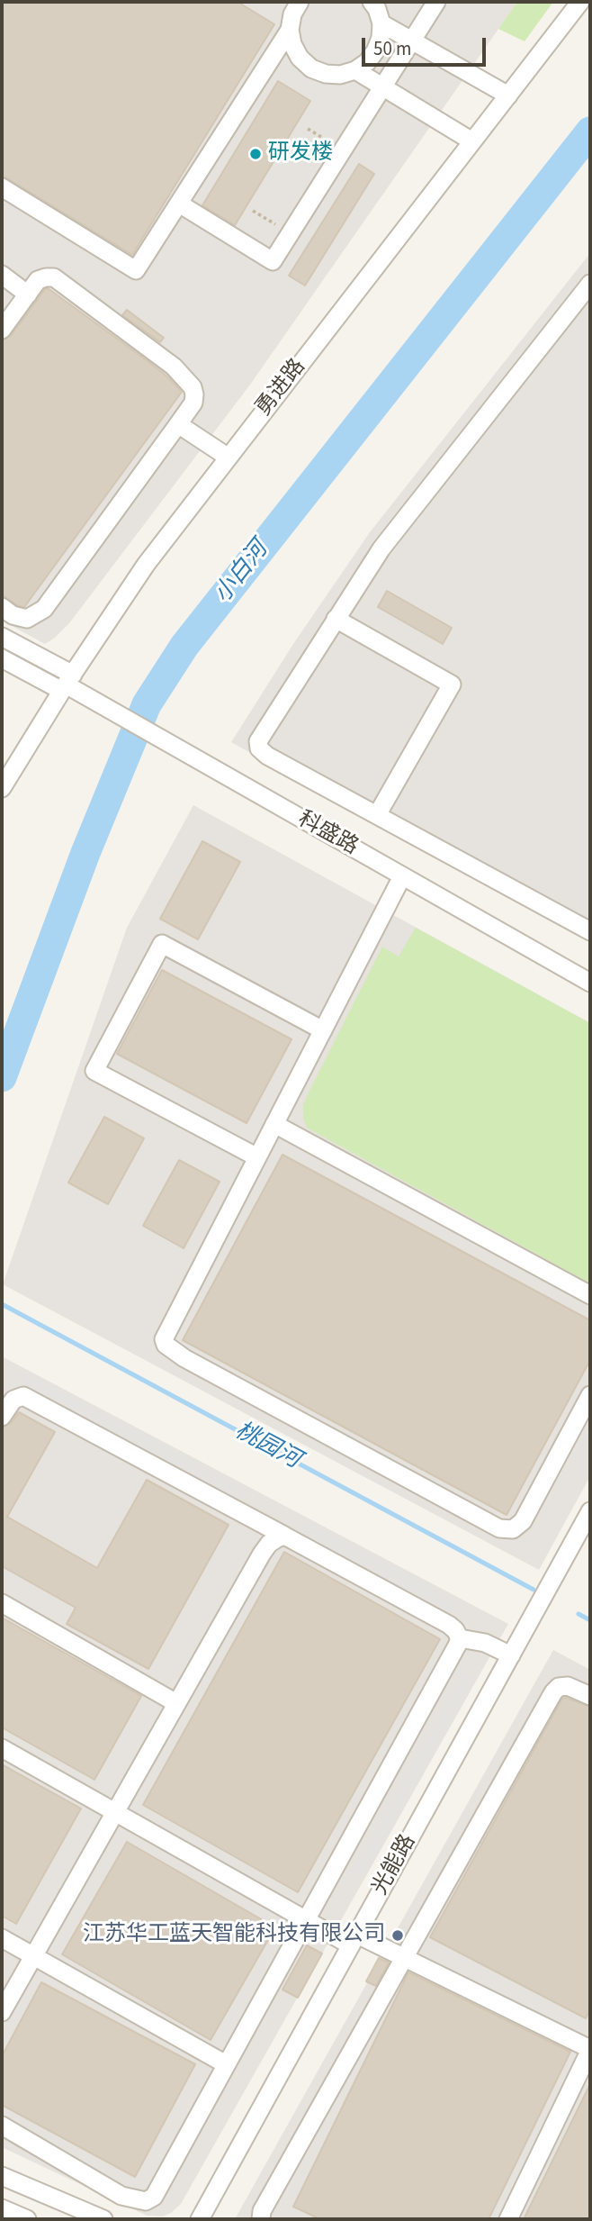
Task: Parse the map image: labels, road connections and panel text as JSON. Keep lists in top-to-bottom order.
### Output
{
  "streets": {
    "street": ["勇进路", "科盛路", "光能路"]
  },
  "crossings": [
    ["勇进路", "科盛路"]
  ],
  "water": ["小白河", "桃园河"],
  "places": ["研发楼", "江苏华工蓝天智能科技有限公司"],
  "scale_bar": "50 m"
}
